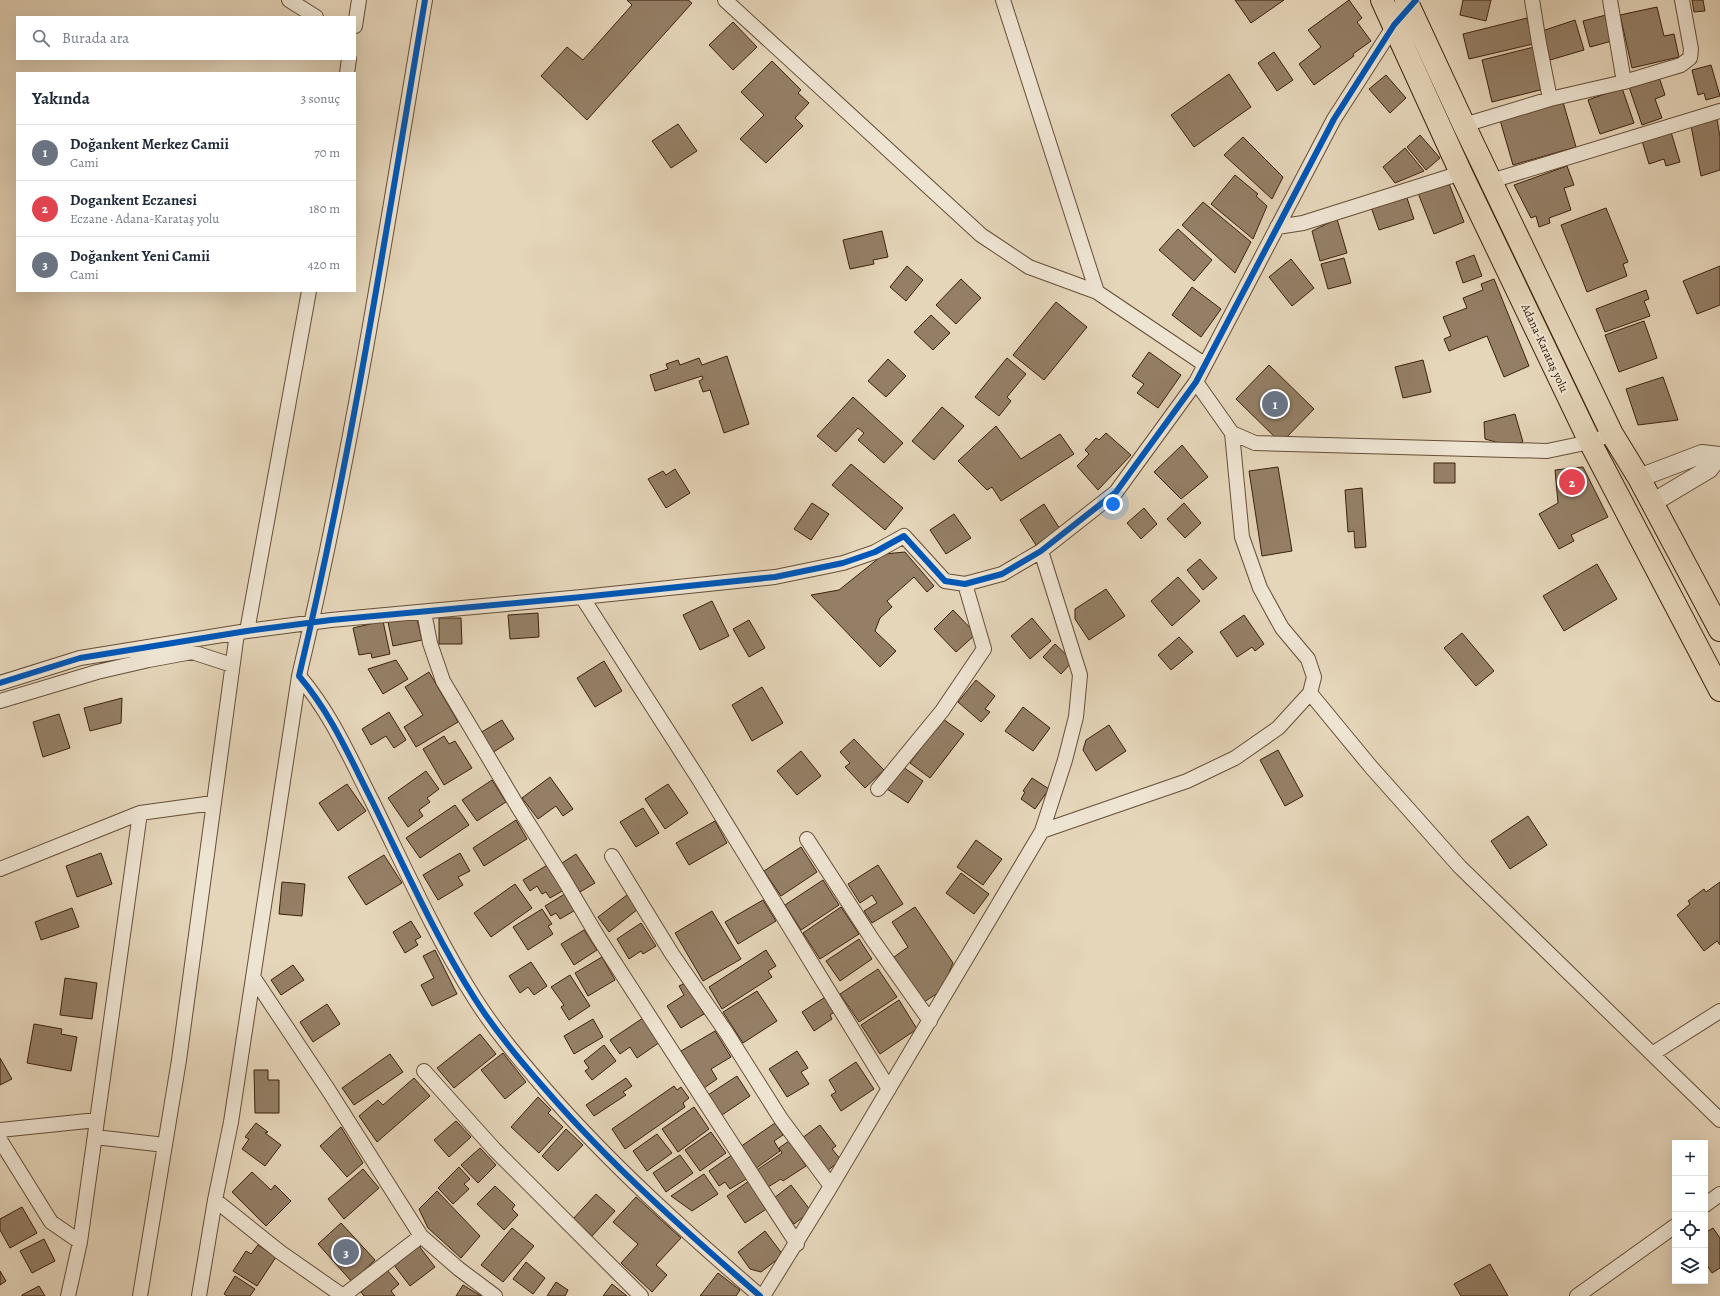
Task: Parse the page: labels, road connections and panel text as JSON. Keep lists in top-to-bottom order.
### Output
{
  "streets": {
    "main road": ["Adana-Karataş yolu"]
  },
  "page": {
    "search": "Burada ara",
    "heading": ["Yakında", "3 sonuç"],
    "list": [
      {
        "mark": "1",
        "name": "Doğankent Merkez Camii",
        "note": "Cami",
        "value": "70 m"
      },
      {
        "mark": "2",
        "name": "Dogankent Eczanesi",
        "note": "Eczane · Adana-Karataş yolu",
        "value": "180 m"
      },
      {
        "mark": "3",
        "name": "Doğankent Yeni Camii",
        "note": "Cami",
        "value": "420 m"
      }
    ],
    "pins": ["1", "2", "3"],
    "map_buttons": ["+", "−"]
  }
}
